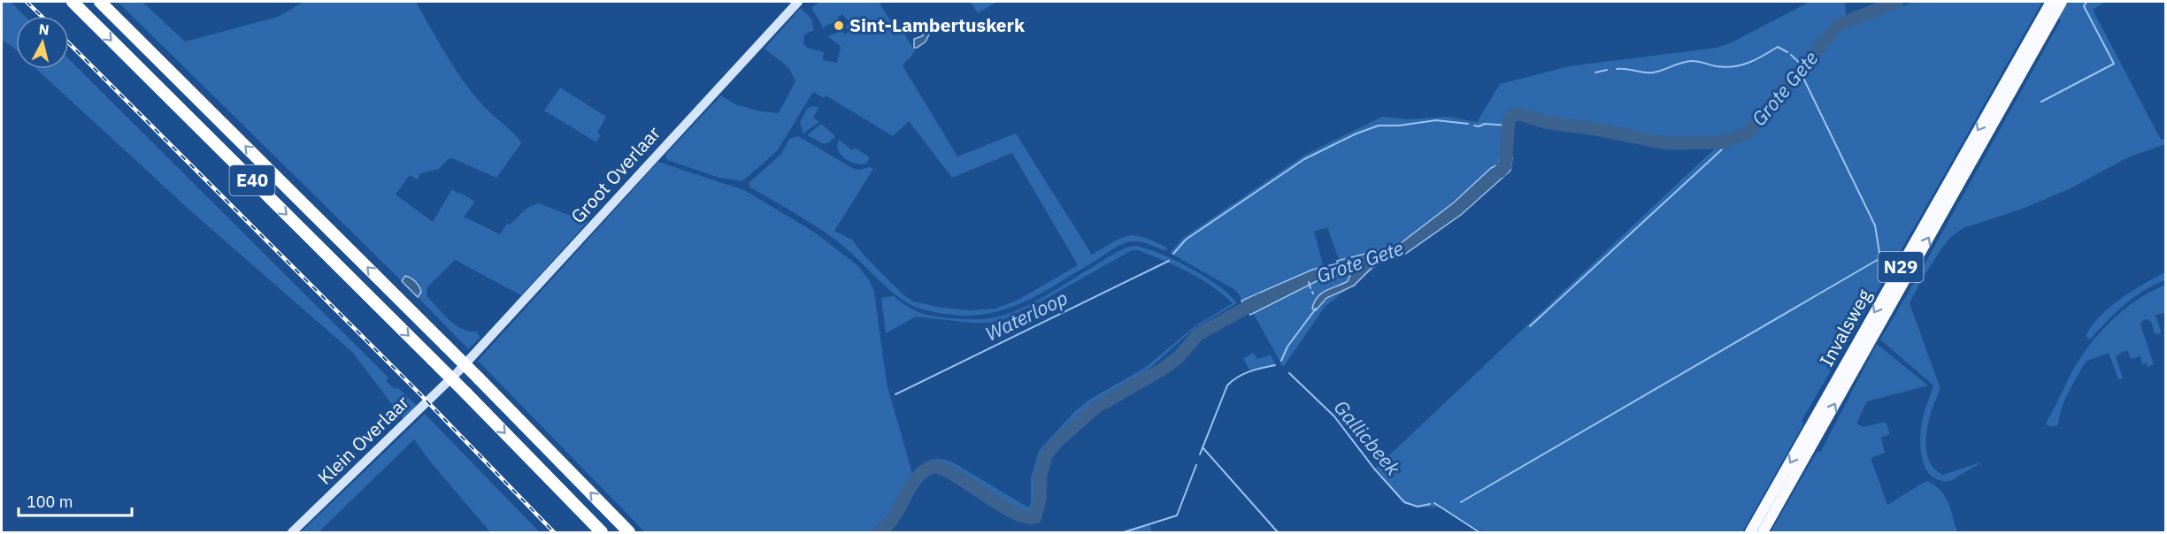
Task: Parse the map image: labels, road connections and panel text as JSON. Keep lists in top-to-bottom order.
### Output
{
  "streets": {
    "highway": ["E40", "N29", "Invalsweg"],
    "main road": ["Groot Overlaar", "Klein Overlaar"]
  },
  "crossings": [
    ["Groot Overlaar", "Klein Overlaar"]
  ],
  "water": ["Grote Gete", "Waterloop", "Gallicbeek"],
  "places": ["Sint-Lambertuskerk"],
  "scale_bar": "100 m",
  "north": "top"
}
